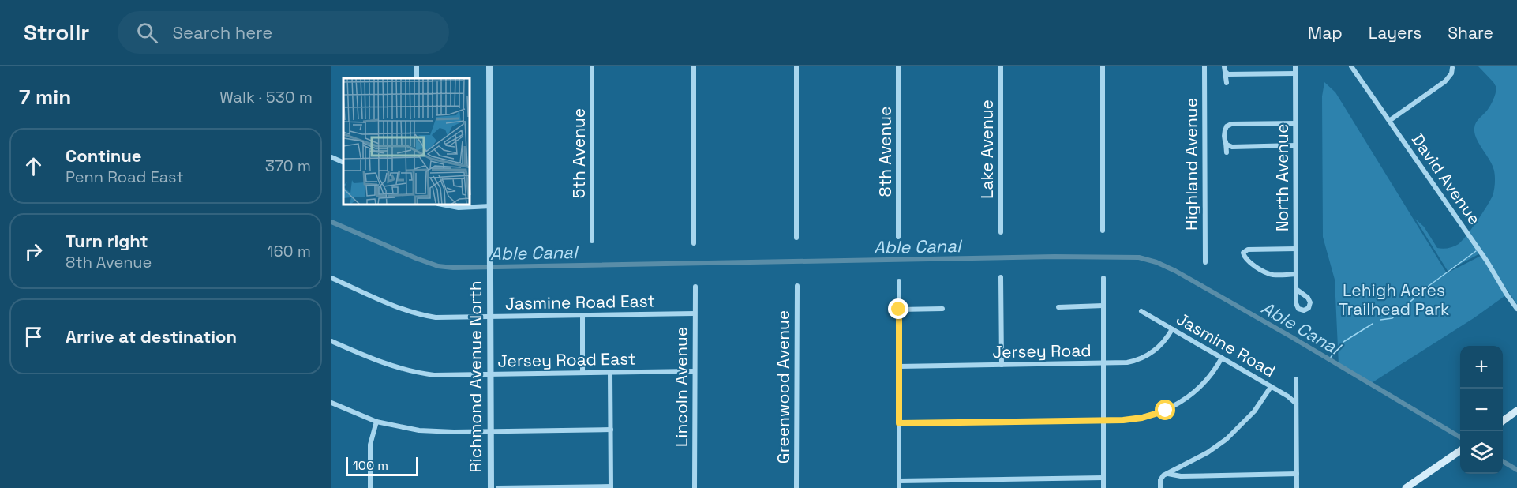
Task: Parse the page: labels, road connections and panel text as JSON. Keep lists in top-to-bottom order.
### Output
{
  "streets": {
    "street": [
      "Lake Avenue",
      "8th Avenue",
      "5th Avenue",
      "Highland Avenue",
      "North Avenue",
      "David Avenue",
      "Jasmine Road East",
      "Jasmine Road",
      "Jersey Road",
      "Jersey Road East",
      "Richmond Avenue North",
      "Lincoln Avenue",
      "Greenwood Avenue"
    ]
  },
  "crossings": [
    ["Jasmine Road East", "Richmond Avenue North"],
    ["Jasmine Road East", "Lincoln Avenue"],
    ["Jasmine Road", "Jersey Road"],
    ["Jersey Road East", "Richmond Avenue North"],
    ["Jersey Road East", "Lincoln Avenue"]
  ],
  "water": ["Able Canal"],
  "parks": ["Lehigh Acres Trailhead Park"],
  "scale_bar": "100 m",
  "page": {
    "header": "Strollr",
    "search": "Search here",
    "nav": ["Map", "Layers", "Share"],
    "heading": ["7 min", "Walk · 530 m"],
    "list": [
      ["Continue", "Penn Road East", "370 m"],
      ["Turn right", "8th Avenue", "160 m"],
      "Arrive at destination"
    ],
    "map_buttons": ["+", "−"],
    "scale": "100 m"
  }
}
